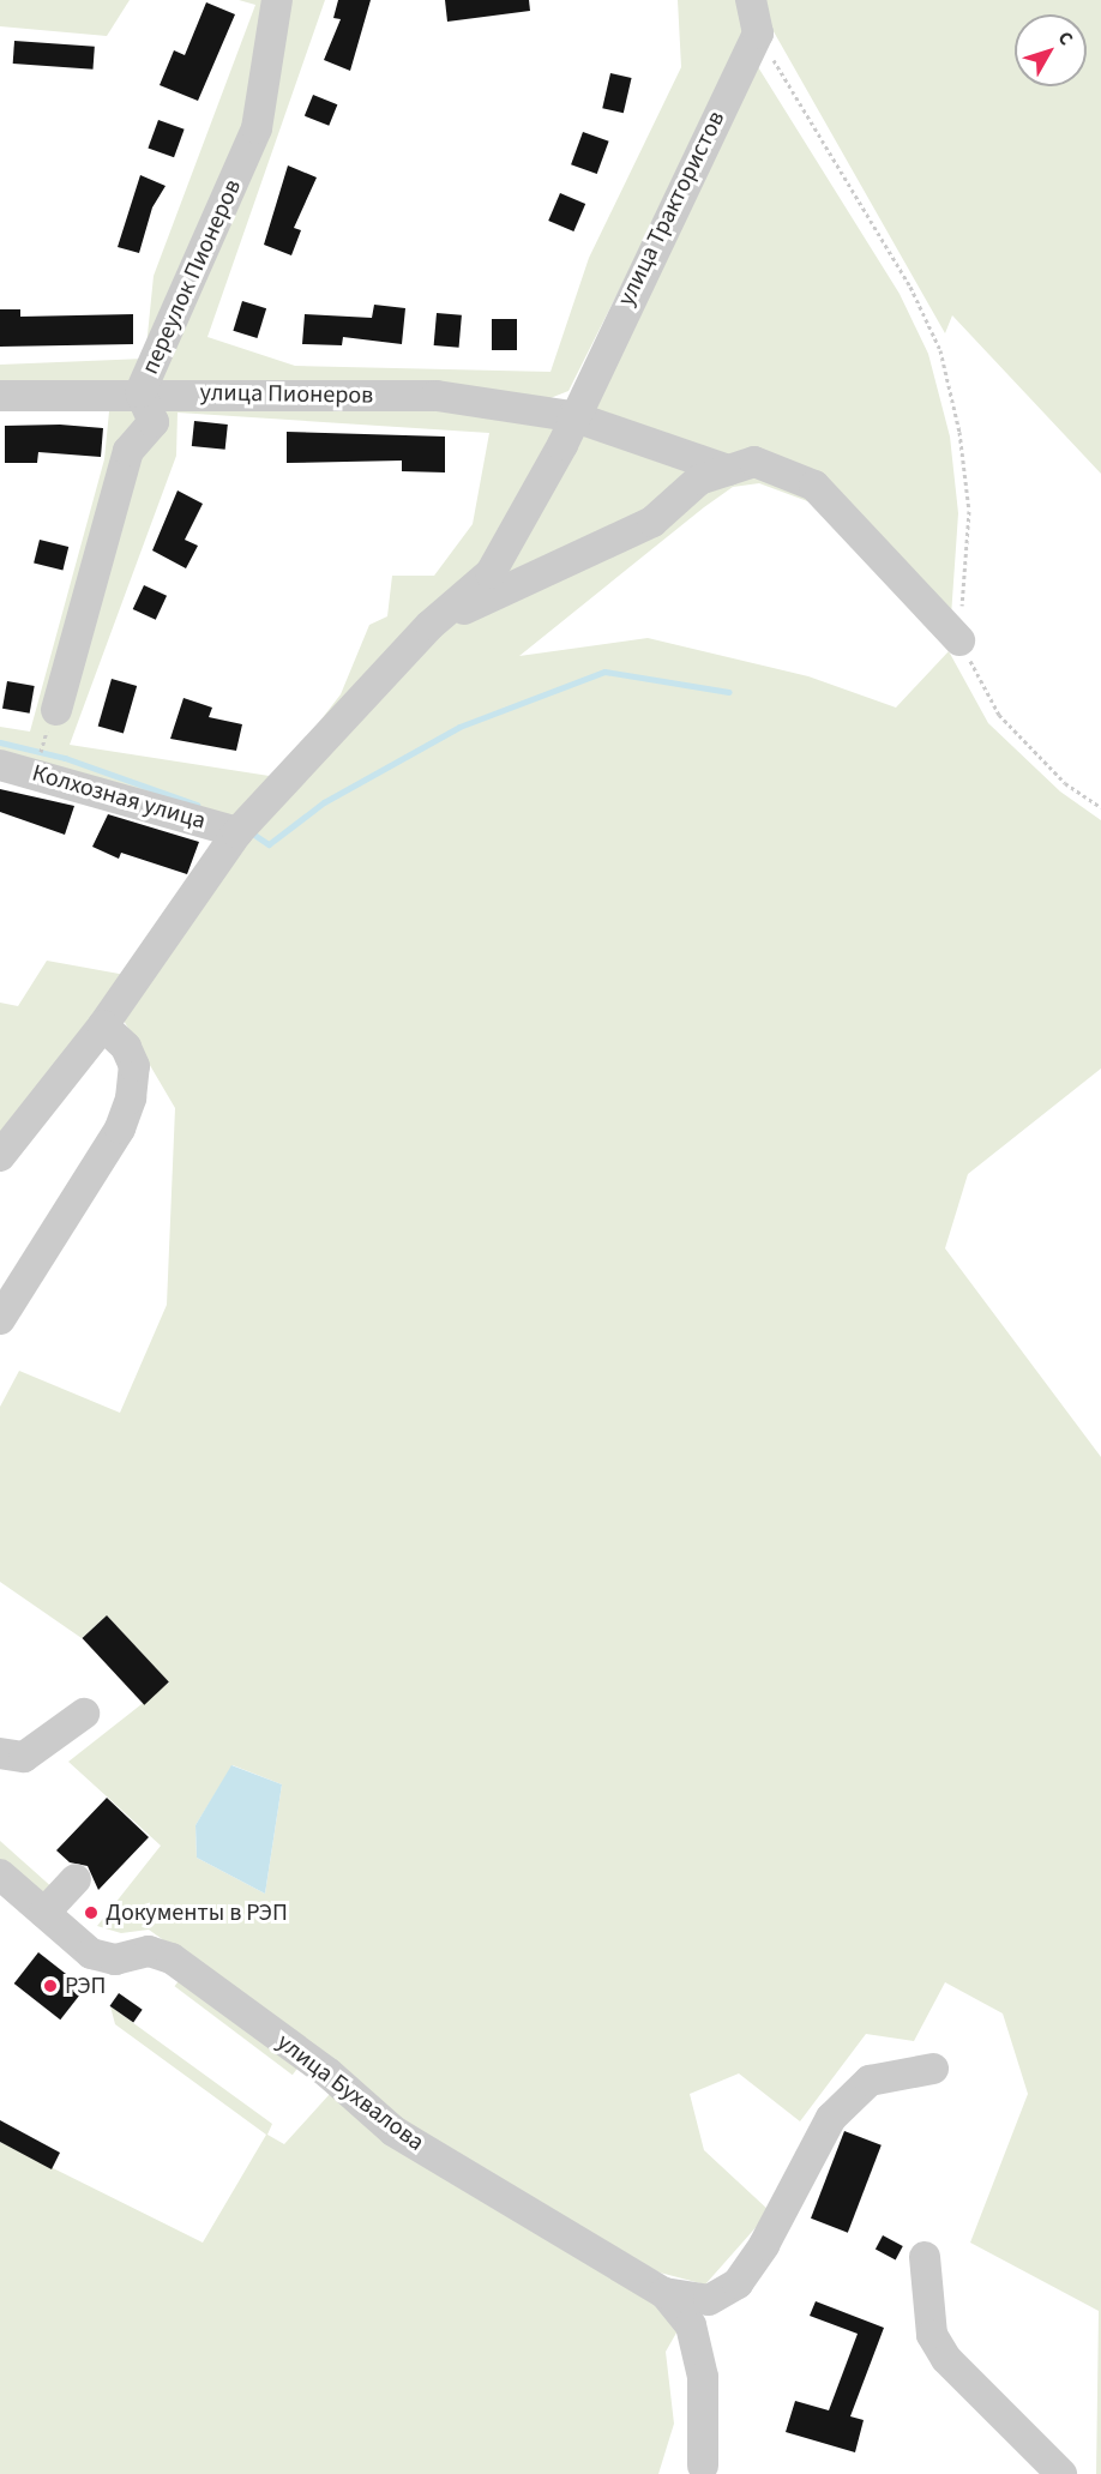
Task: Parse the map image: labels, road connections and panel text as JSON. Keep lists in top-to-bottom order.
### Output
{
  "streets": {
    "street": [
      "улица Трактористов",
      "переулок Пионеров",
      "улица Пионеров",
      "Колхозная улица",
      "улица Бухвалова"
    ]
  },
  "crossings": [
    ["улица Трактористов", "улица Пионеров"],
    ["улица Трактористов", "Колхозная улица"],
    ["переулок Пионеров", "улица Пионеров"]
  ],
  "places": ["Документы в РЭП", "РЭП"],
  "north": "top right"
}
